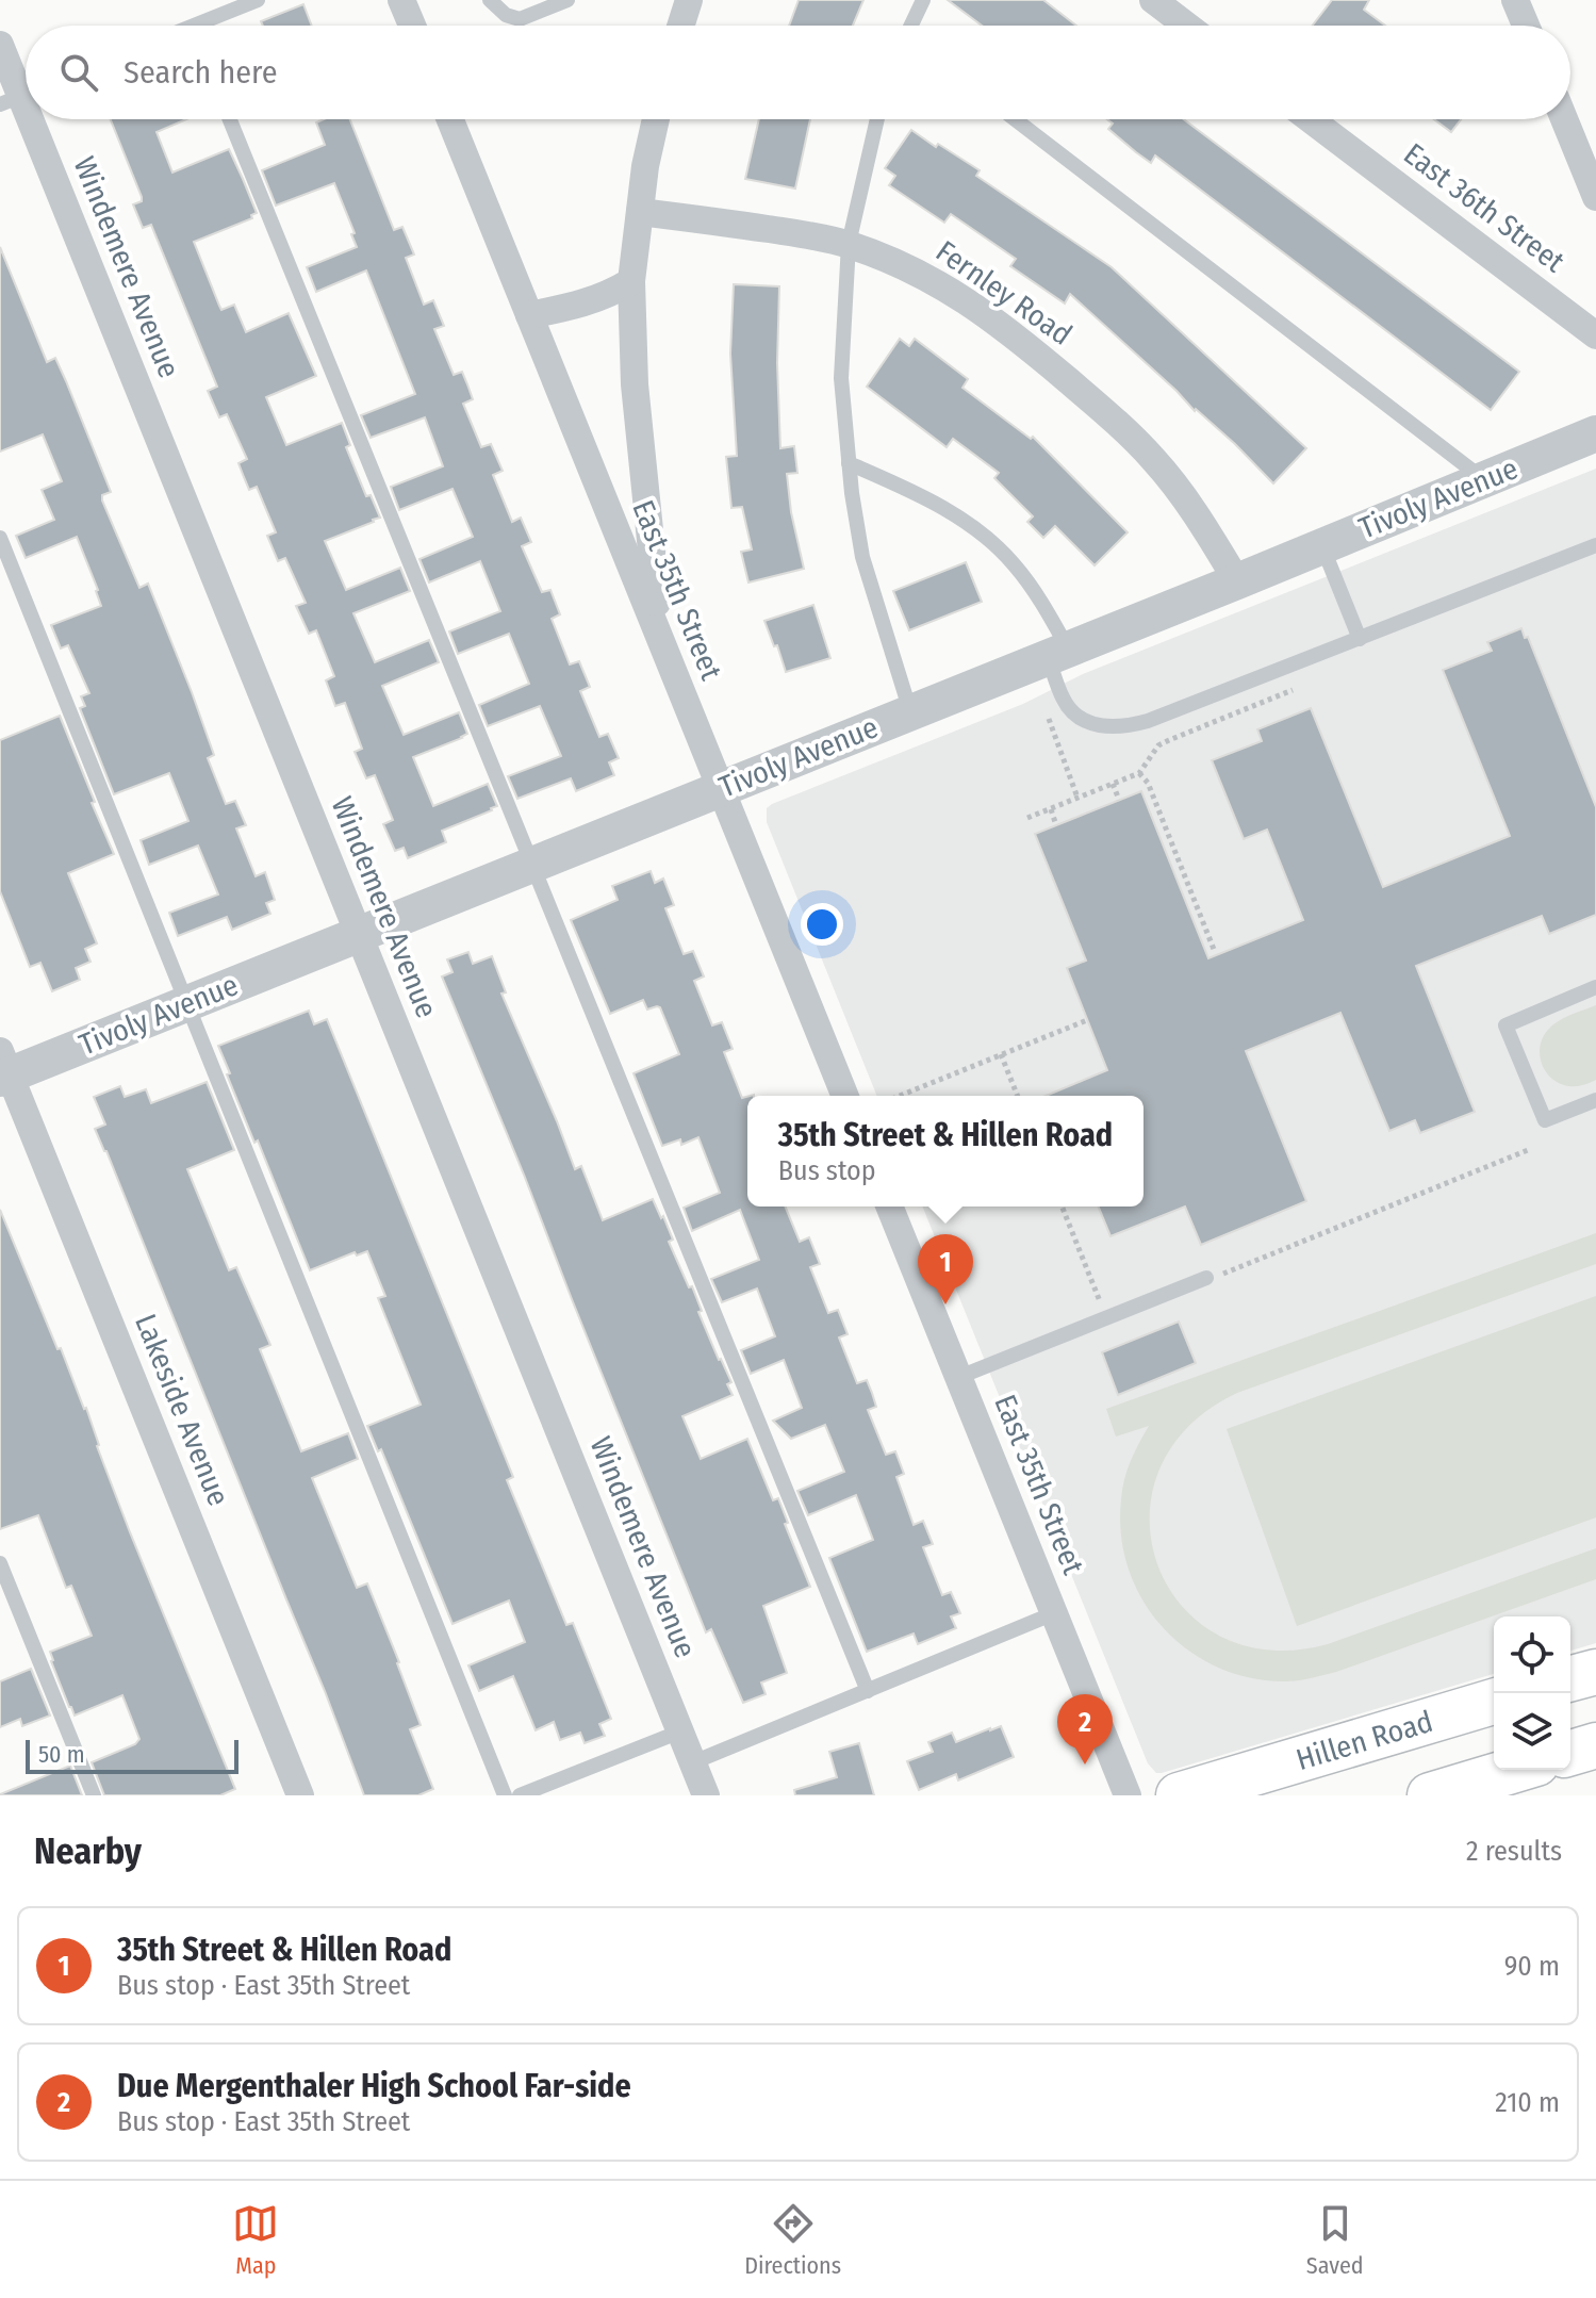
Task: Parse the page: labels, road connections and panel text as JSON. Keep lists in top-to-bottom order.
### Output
{
  "streets": {
    "main road": ["Hillen Road"],
    "street": [
      "East 36th Street",
      "Windemere Avenue",
      "Fernley Road",
      "Tivoly Avenue",
      "East 35th Street",
      "Lakeside Avenue"
    ]
  },
  "crossings": [
    ["Windemere Avenue", "Tivoly Avenue"],
    ["Fernley Road", "Tivoly Avenue"],
    ["Tivoly Avenue", "East 35th Street"],
    ["Tivoly Avenue", "Lakeside Avenue"]
  ],
  "scale_bar": "50 m",
  "page": {
    "search": "Search here",
    "popup": ["35th Street & Hillen Road", "Bus stop"],
    "pins": ["1", "2"],
    "scale": "50 m",
    "heading": ["Nearby", "2 results"],
    "list": [
      {
        "mark": "1",
        "name": "35th Street & Hillen Road",
        "note": "Bus stop · East 35th Street",
        "value": "90 m"
      },
      {
        "mark": "2",
        "name": "Due Mergenthaler High School Far-side",
        "note": "Bus stop · East 35th Street",
        "value": "210 m"
      }
    ],
    "nav": ["Map", "Directions", "Saved"]
  }
}
